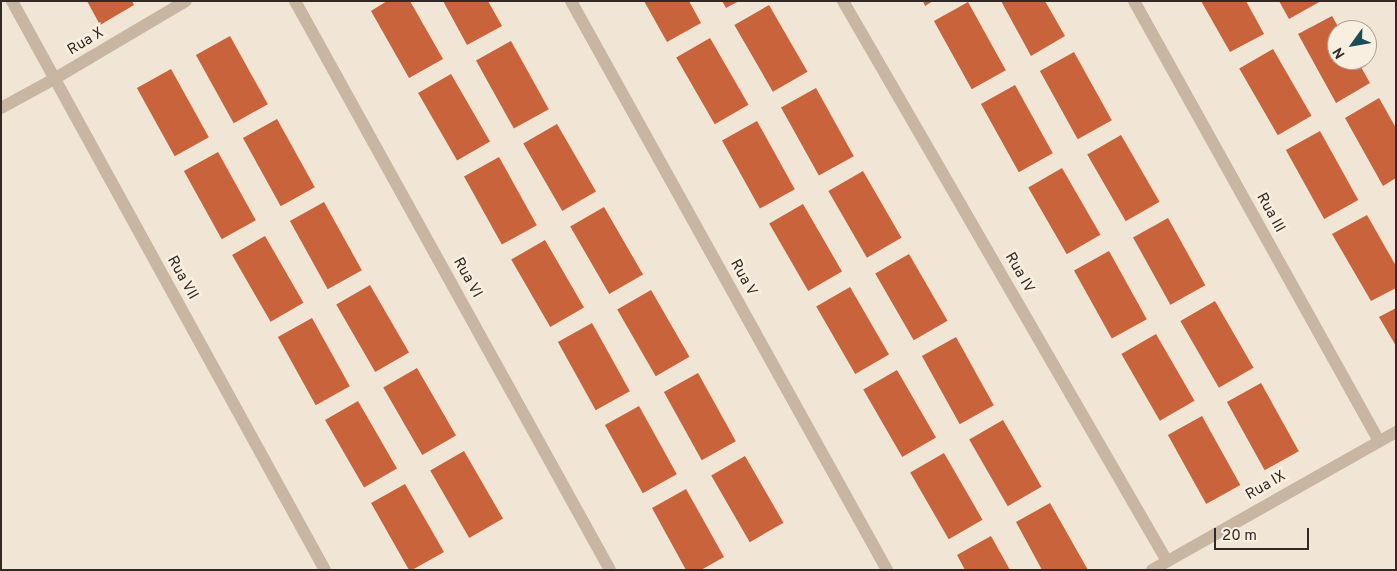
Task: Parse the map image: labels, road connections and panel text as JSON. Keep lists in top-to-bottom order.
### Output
{
  "streets": {
    "street": [
      "Rua X",
      "Rua III",
      "Rua IV",
      "Rua VII",
      "Rua VI",
      "Rua V",
      "Rua IX"
    ]
  },
  "crossings": [
    ["Rua X", "Rua VII"],
    ["Rua III", "Rua IX"],
    ["Rua IV", "Rua IX"]
  ],
  "scale_bar": "20 m",
  "north": "bottom left"
}
